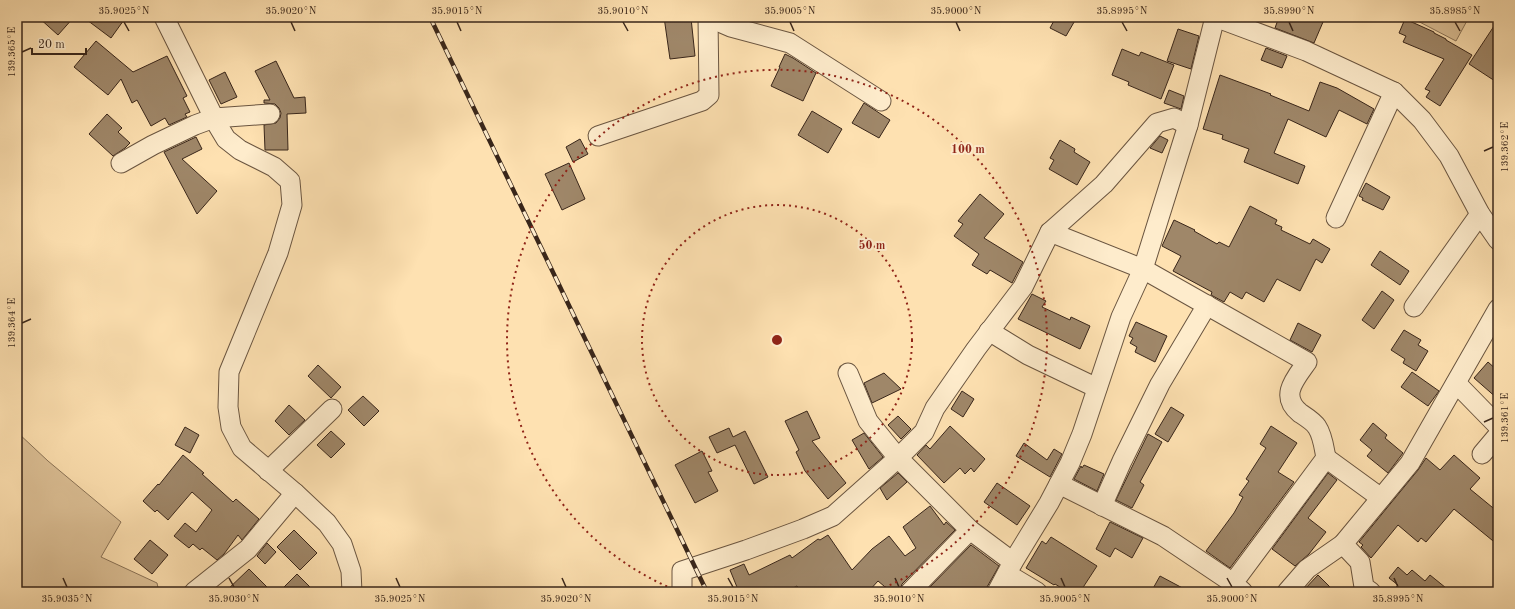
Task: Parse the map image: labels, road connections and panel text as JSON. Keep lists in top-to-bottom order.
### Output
{
  "scale_bar": "20 m",
  "coordinates": [
    "35.9025°N",
    "35.9020°N",
    "35.9015°N",
    "35.9010°N",
    "35.9005°N",
    "35.9000°N",
    "35.8995°N",
    "35.8990°N",
    "35.8985°N",
    "139.365°E",
    "139.362°E",
    "139.364°E",
    "139.361°E",
    "35.9035°N",
    "35.9030°N"
  ],
  "rings": ["100 m", "50 m"]
}
